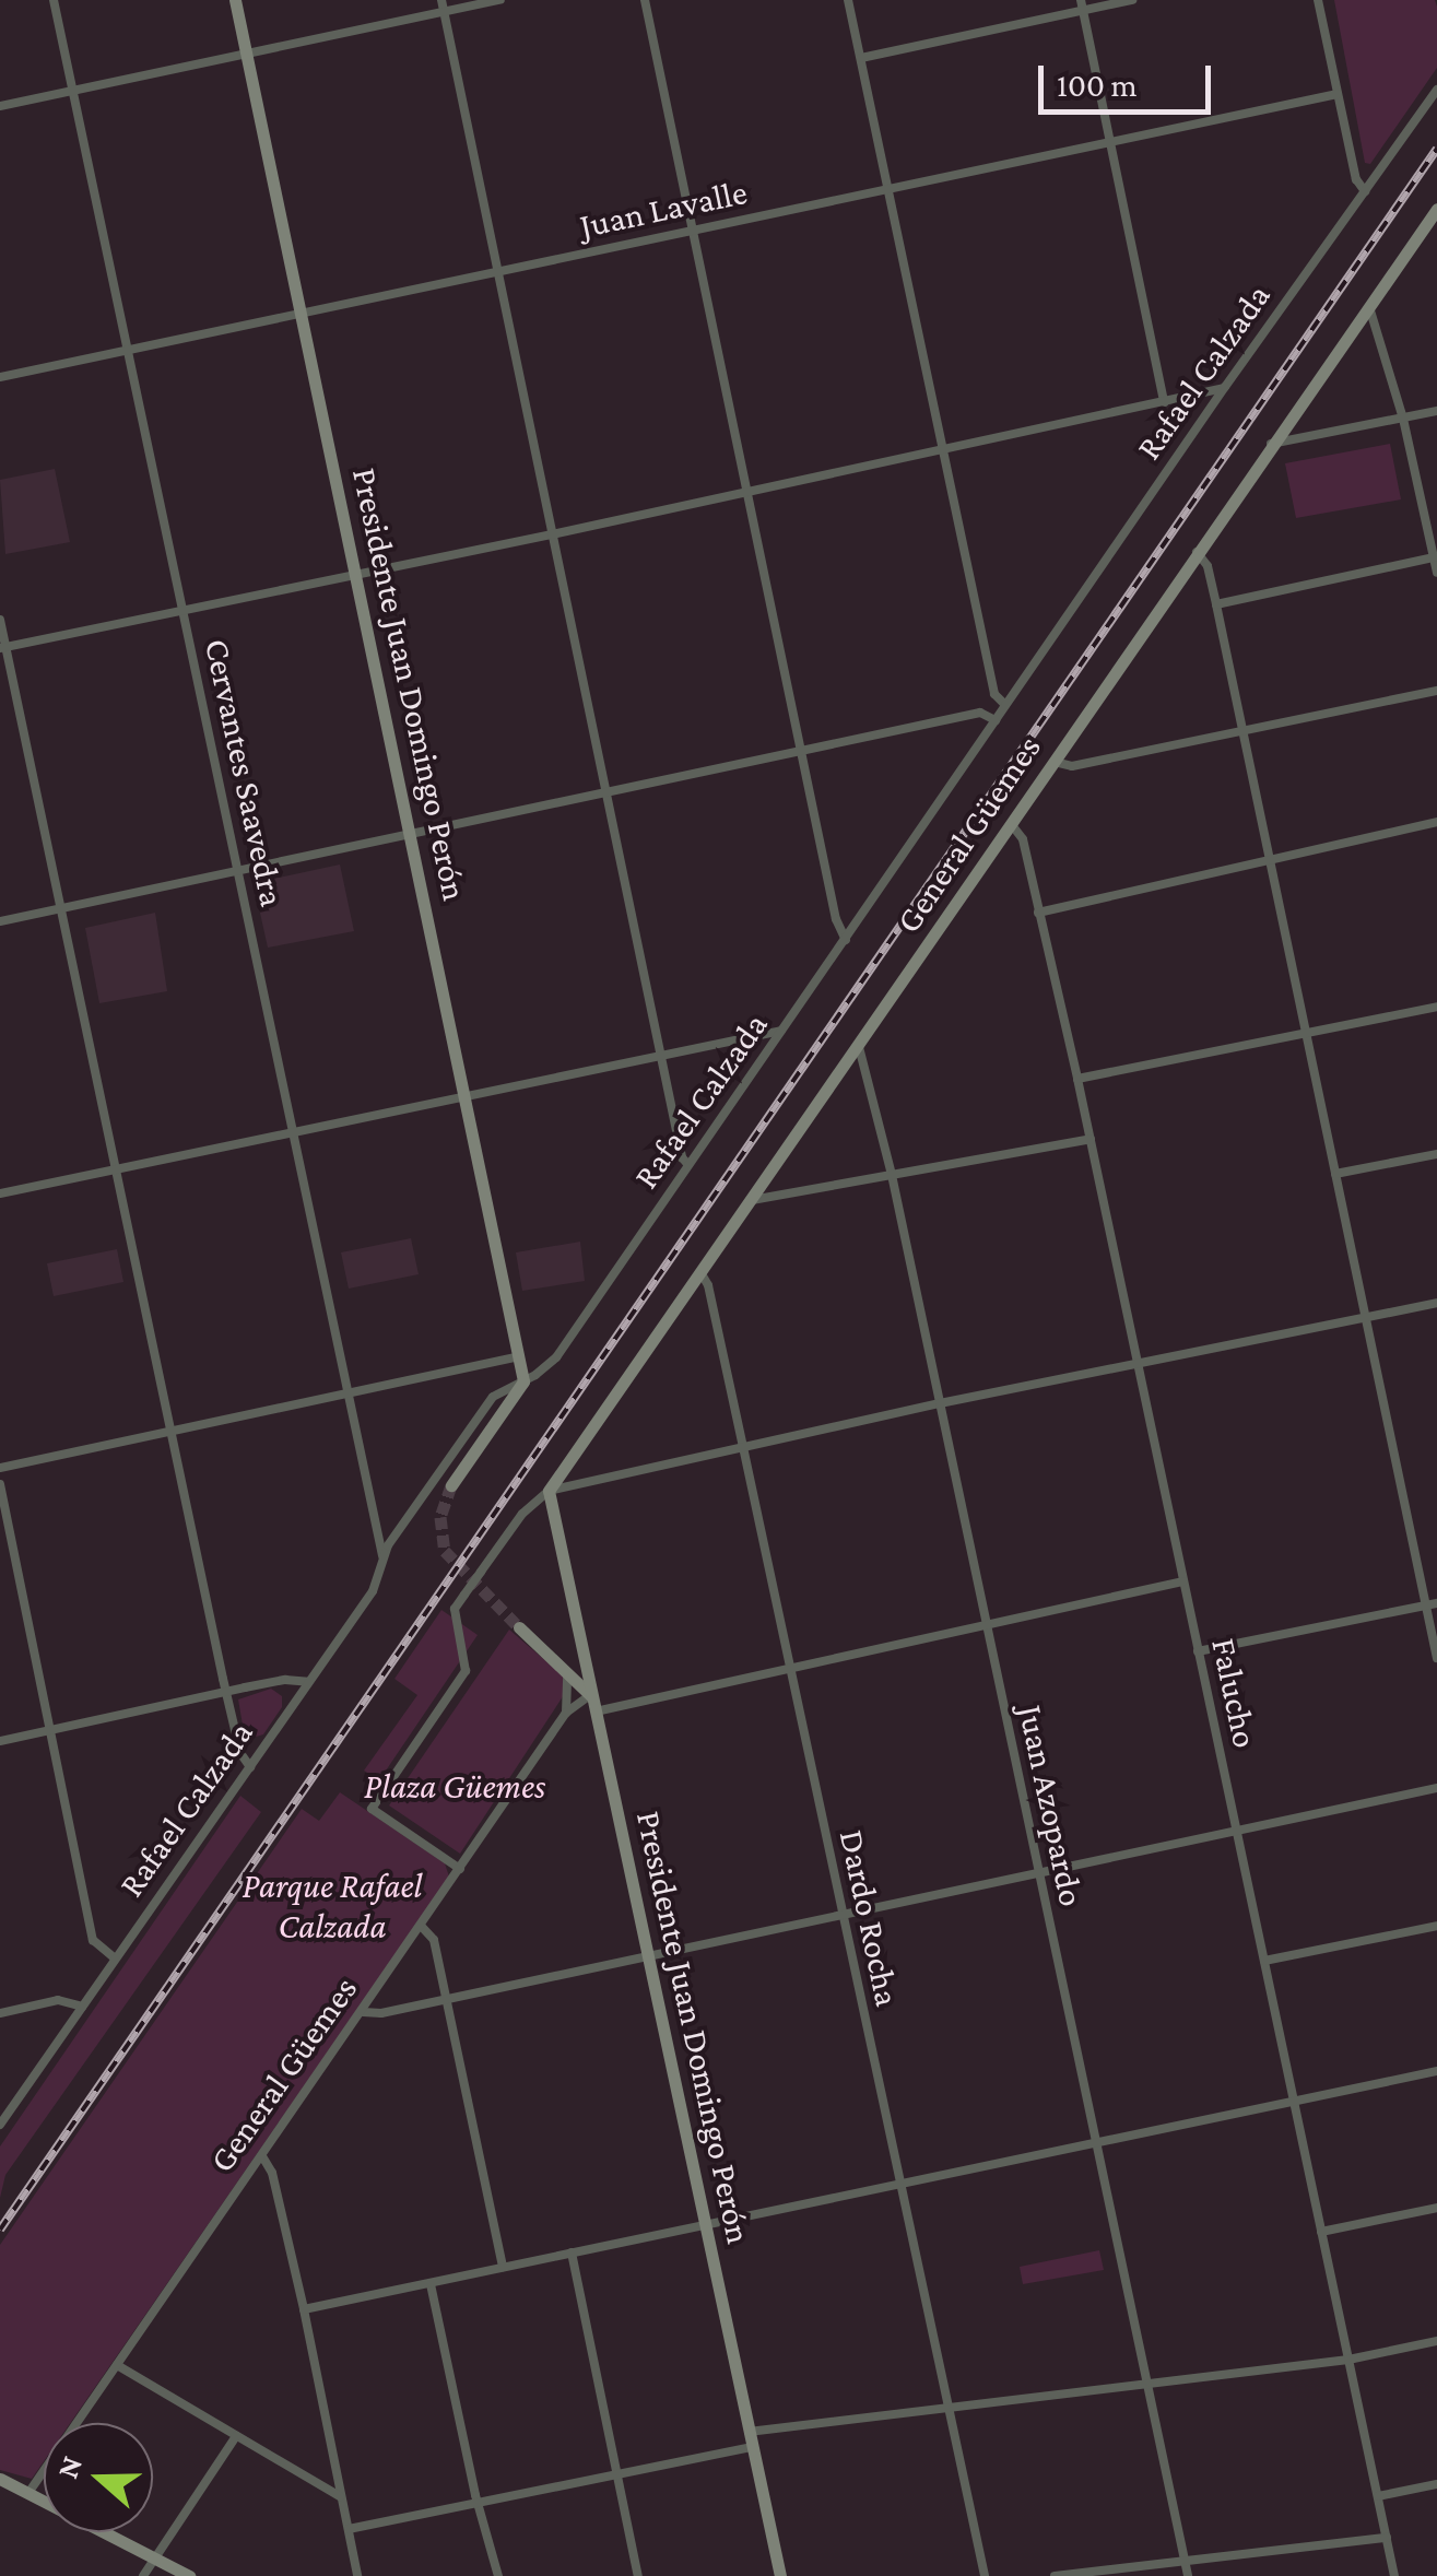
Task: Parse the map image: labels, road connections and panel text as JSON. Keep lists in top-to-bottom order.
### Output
{
  "streets": {
    "street": [
      "Juan Lavalle",
      "Rafael Calzada",
      "Presidente Juan Domingo Perón",
      "Cervantes Saavedra",
      "General Güemes",
      "Falucho",
      "Juan Azopardo",
      "Dardo Rocha"
    ]
  },
  "crossings": [
    ["Juan Lavalle", "Presidente Juan Domingo Perón"],
    ["Juan Lavalle", "Cervantes Saavedra"],
    ["Rafael Calzada", "Presidente Juan Domingo Perón"],
    ["Rafael Calzada", "Cervantes Saavedra"],
    ["Presidente Juan Domingo Perón", "General Güemes"],
    ["General Güemes", "Falucho"],
    ["General Güemes", "Juan Azopardo"],
    ["General Güemes", "Dardo Rocha"]
  ],
  "parks": ["Plaza Güemes", "Parque Rafael Calzada"],
  "scale_bar": "100 m",
  "north": "left"
}
